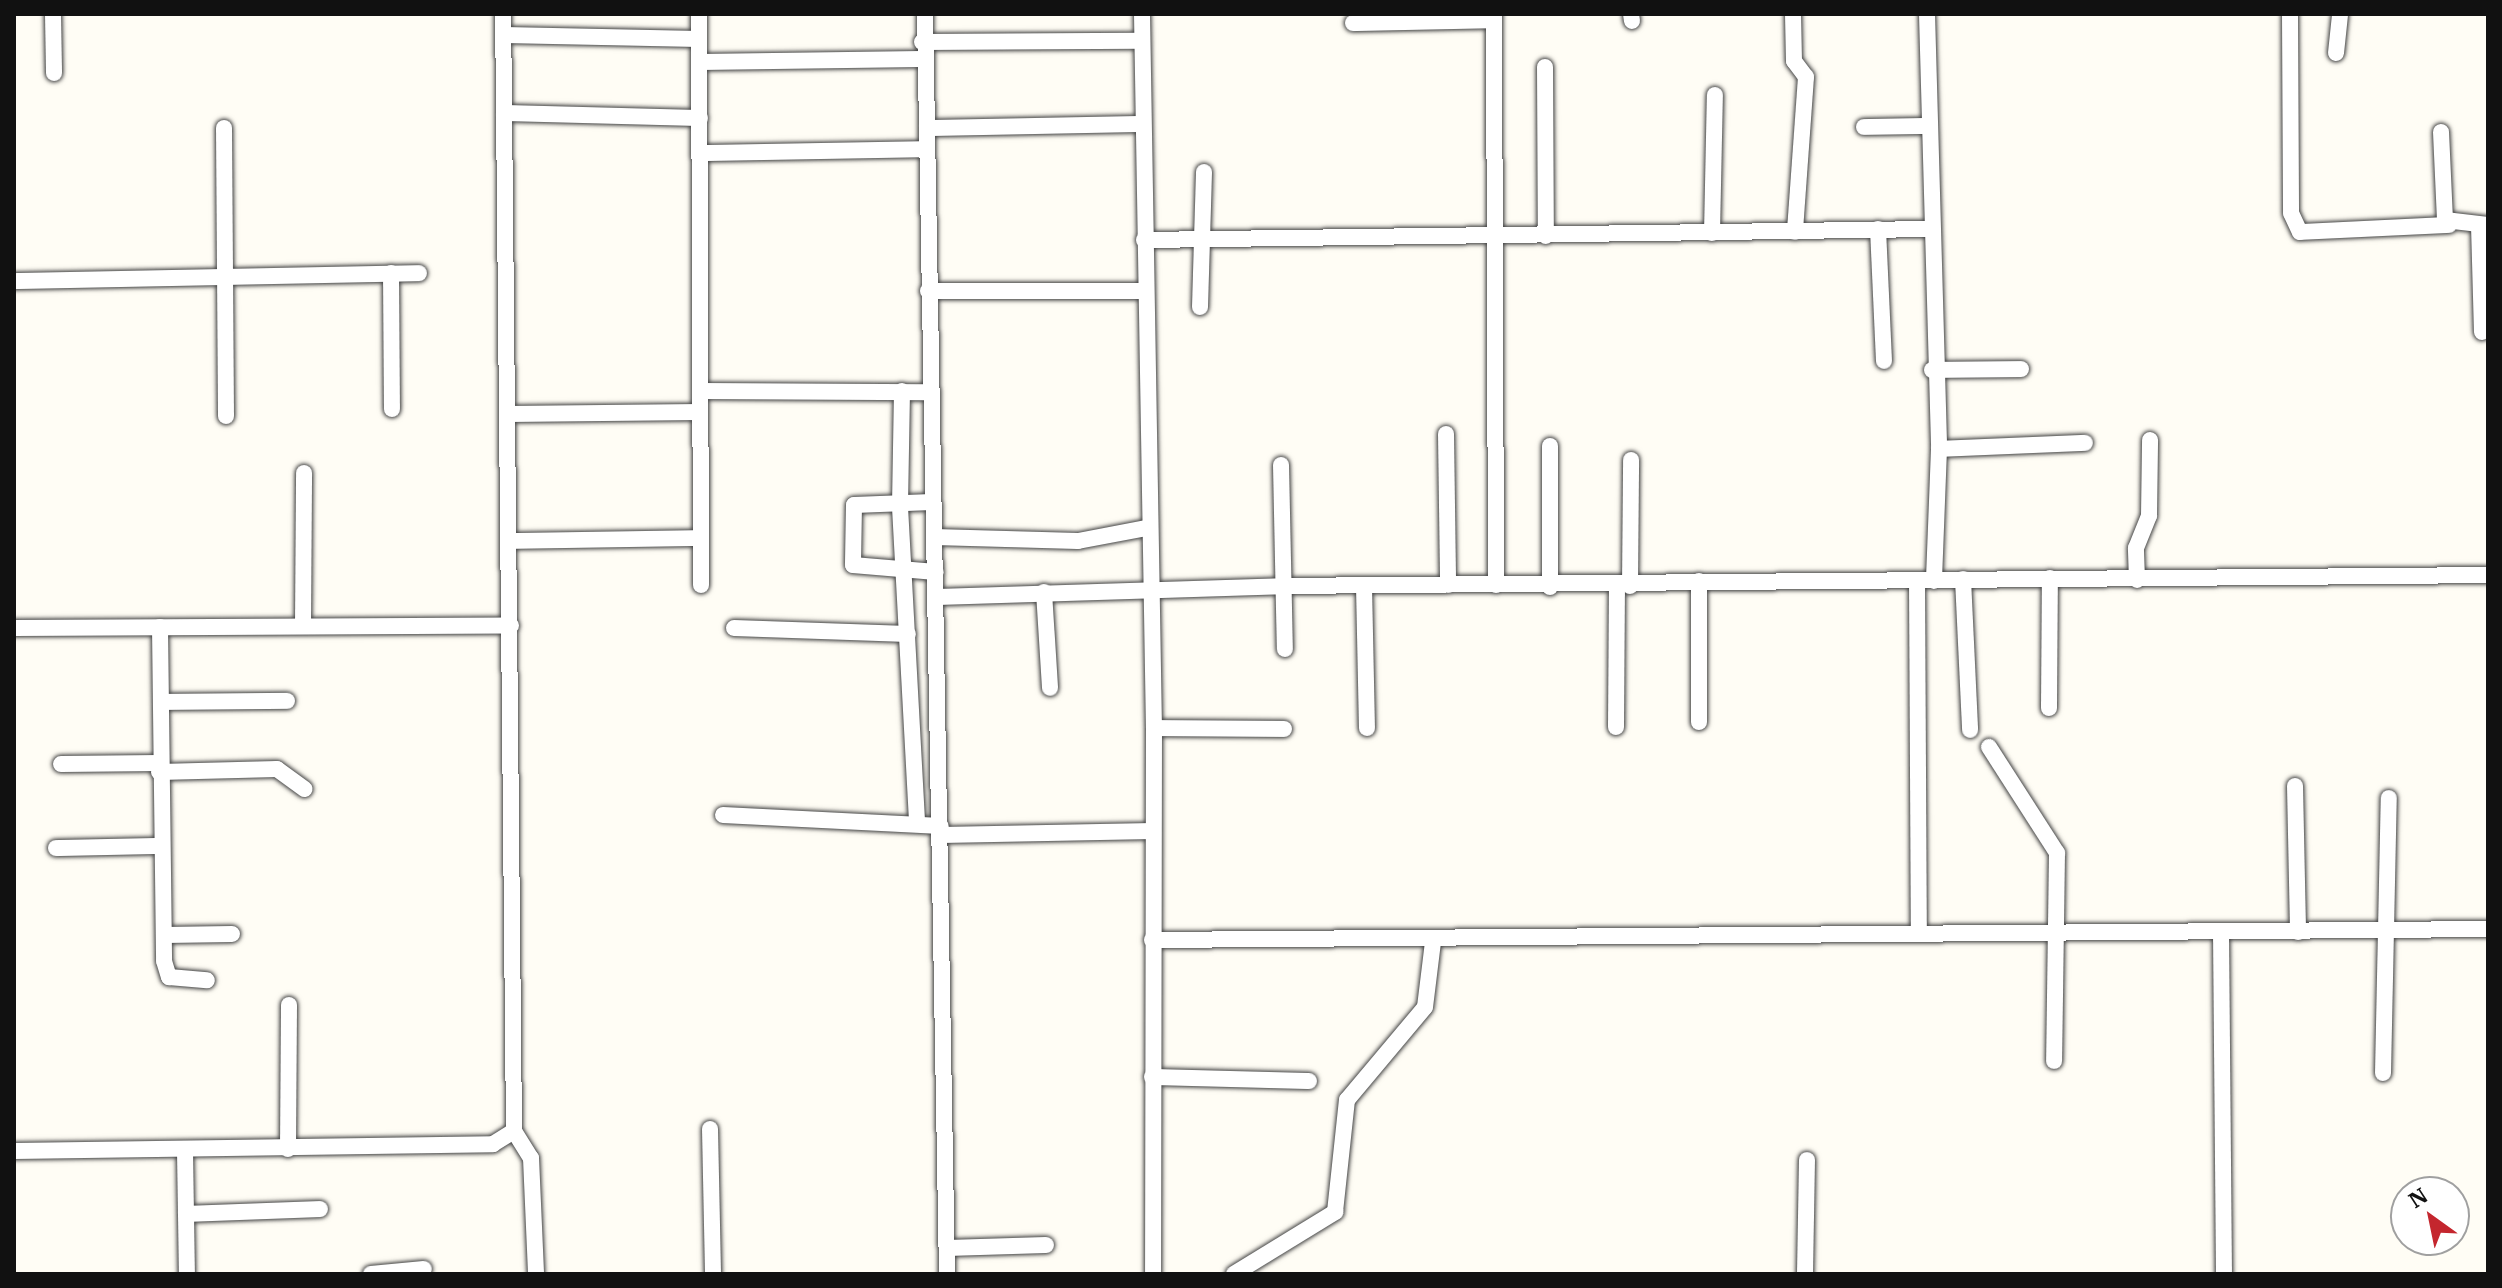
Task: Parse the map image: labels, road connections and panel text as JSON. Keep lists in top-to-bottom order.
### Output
{
  "north": "top left"
}
